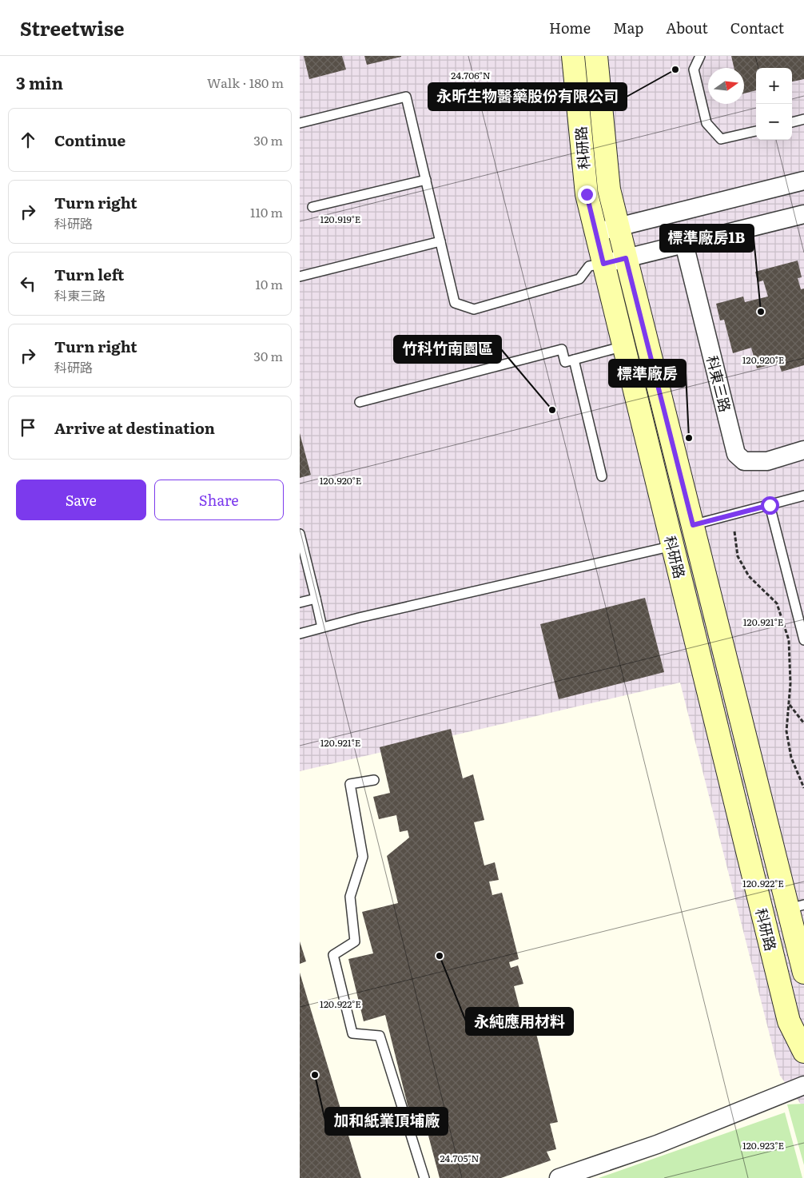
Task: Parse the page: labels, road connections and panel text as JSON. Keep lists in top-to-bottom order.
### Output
{
  "streets": {
    "street": ["科研路", "科東三路"]
  },
  "places": [
    "永昕生物醫藥股份有限公司",
    "標準廠房1B",
    "竹科竹南園區",
    "標準廠房",
    "永純應用材料",
    "加和紙業頂埔廠"
  ],
  "north": "right",
  "page": {
    "header": "Streetwise",
    "nav": [
      "Home",
      "Map",
      "About",
      "Contact"
    ],
    "heading": ["3 min", "Walk · 180 m"],
    "map_buttons": ["+", "−"],
    "list": [
      ["Continue", "30 m"],
      ["Turn right", "科研路", "110 m"],
      ["Turn left", "科東三路", "10 m"],
      ["Turn right", "科研路", "30 m"],
      "Arrive at destination"
    ],
    "buttons": ["Save", "Share"]
  },
  "coordinates": [
    "24.706°N",
    "120.919°E",
    "120.920°E",
    "120.921°E",
    "120.922°E",
    "120.923°E",
    "24.705°N"
  ]
}
